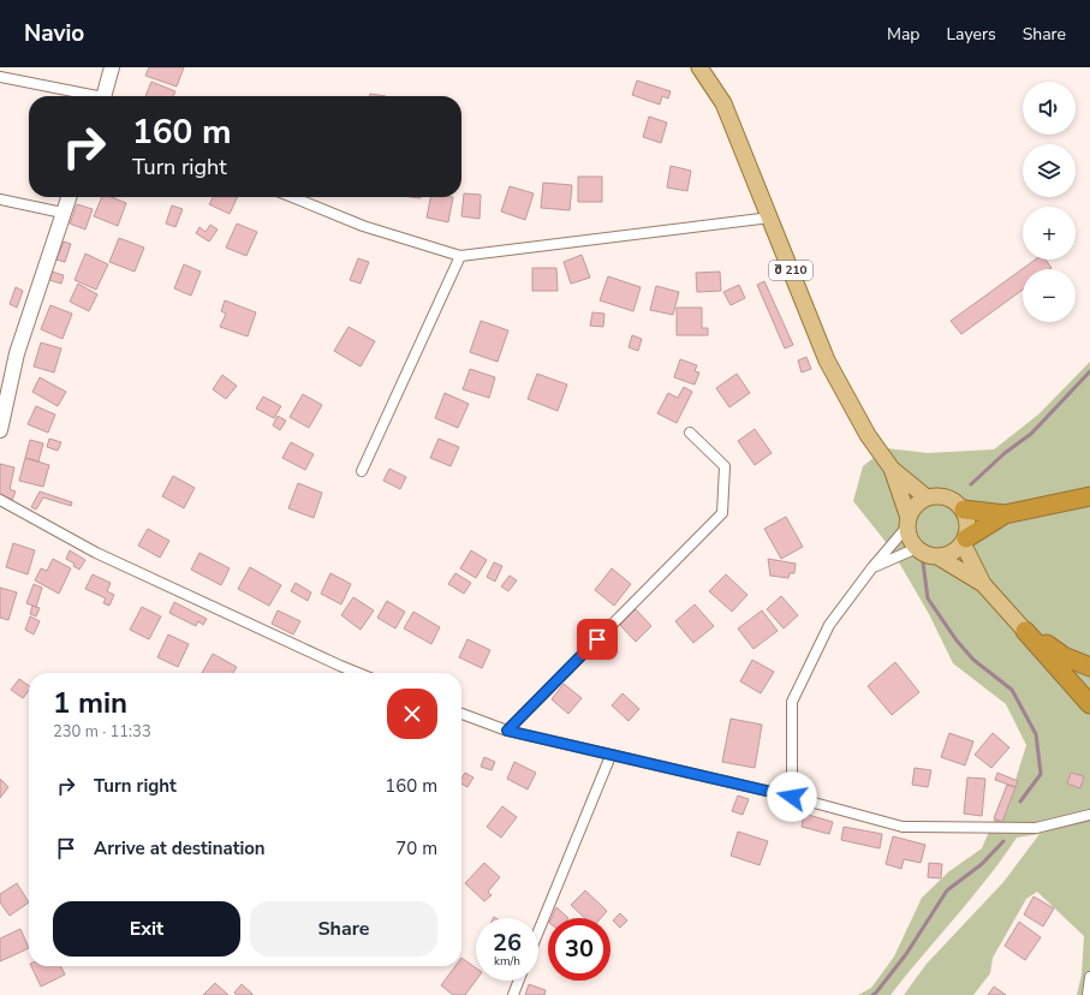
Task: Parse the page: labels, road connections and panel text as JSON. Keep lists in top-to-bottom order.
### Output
{
  "streets": {
    "main road": ["შ 210"]
  },
  "page": {
    "header": "Navio",
    "nav": ["Map", "Layers", "Share"],
    "map_buttons": ["+", "−"],
    "turn": ["160 m", "Turn right"],
    "heading": ["1 min", "230 m · 11:33"],
    "list": [
      {
        "name": "Turn right",
        "value": "160 m"
      },
      {
        "name": "Arrive at destination",
        "value": "70 m"
      }
    ],
    "buttons": ["Exit", "Share"],
    "speed": "26 km/h",
    "limit": "30"
  }
}
